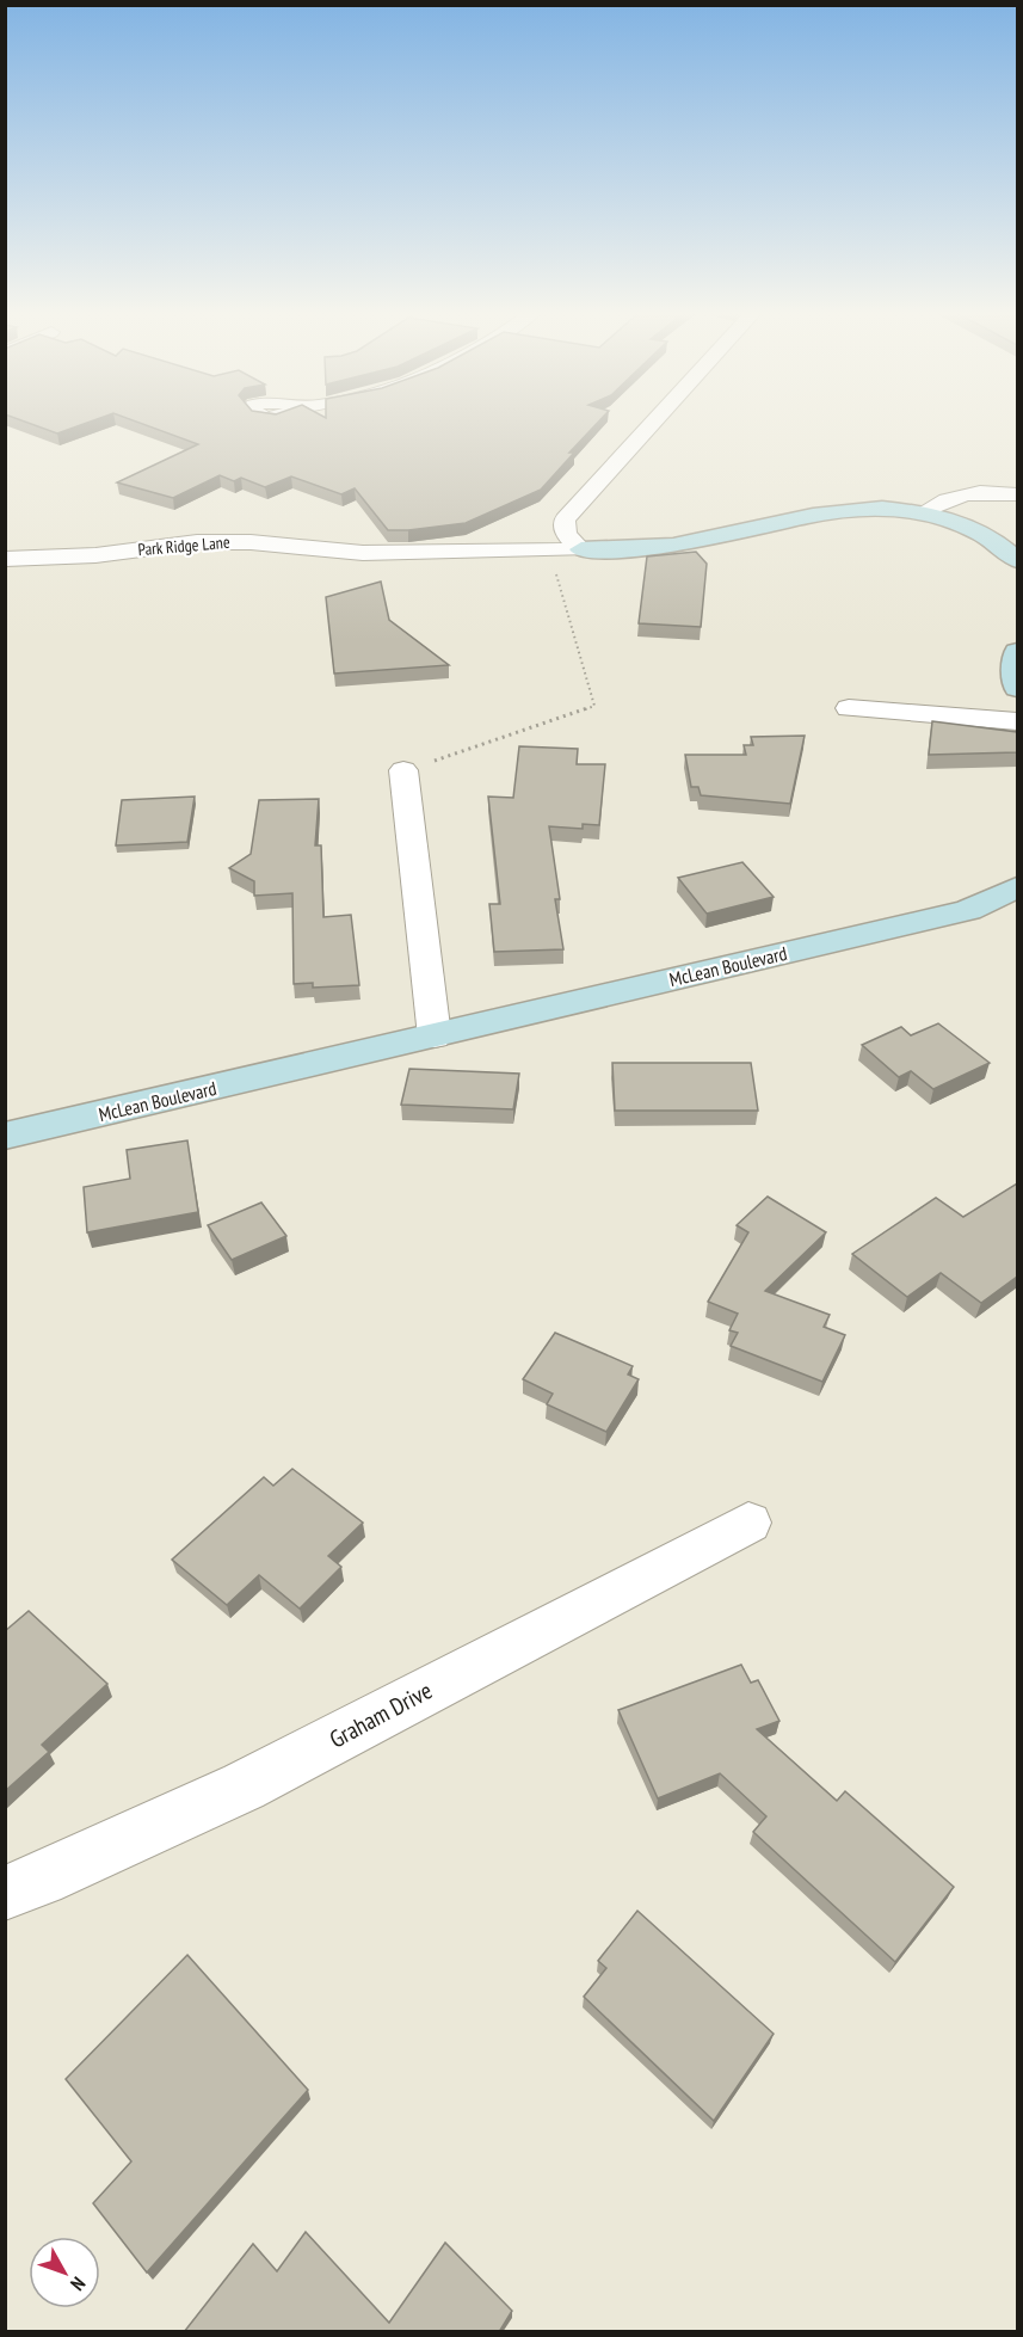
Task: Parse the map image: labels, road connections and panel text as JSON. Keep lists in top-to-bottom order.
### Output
{
  "streets": {
    "street": ["Park Ridge Lane", "McLean Boulevard", "Graham Drive"]
  },
  "north": "bottom right"
}
